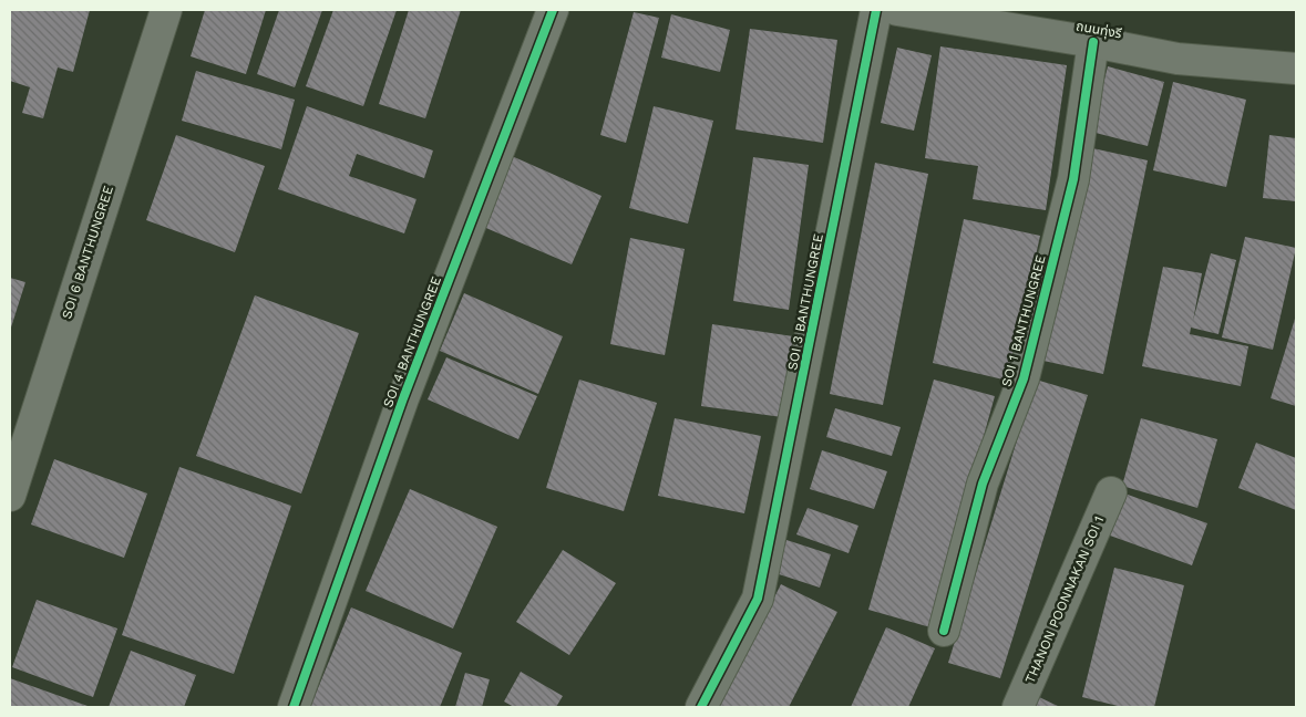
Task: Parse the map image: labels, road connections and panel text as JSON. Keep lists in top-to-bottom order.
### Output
{
  "streets": {
    "street": [
      "ถนนทุ่งรี",
      "SOI 6 BANTHUNGREE",
      "SOI 3 BANTHUNGREE",
      "SOI 1 BANTHUNGREE",
      "SOI 4 BANTHUNGREE",
      "THANON POONNAKAN SOI 1"
    ]
  },
  "crossings": [
    ["ถนนทุ่งรี", "SOI 1 BANTHUNGREE"]
  ]
}
